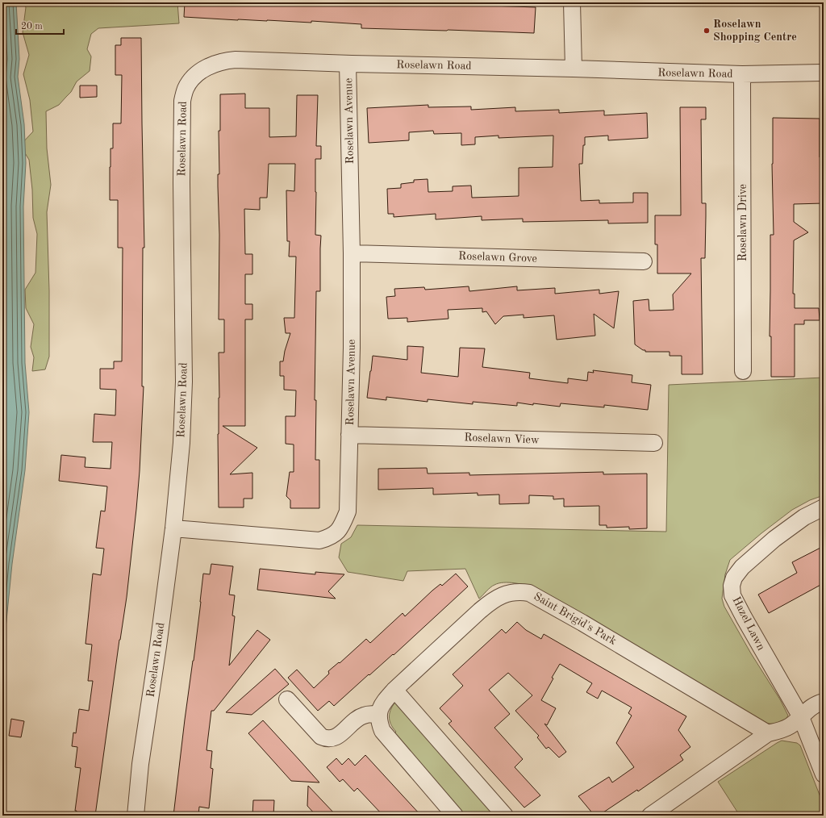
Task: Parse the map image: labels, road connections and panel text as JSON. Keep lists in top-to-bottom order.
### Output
{
  "streets": {
    "street": [
      "Roselawn Road",
      "Roselawn Avenue",
      "Roselawn Drive",
      "Roselawn Grove",
      "Roselawn View",
      "Saint Brigid's Park",
      "Hazel Lawn"
    ]
  },
  "crossings": [
    ["Roselawn Road", "Roselawn Avenue"],
    ["Roselawn Road", "Roselawn Drive"],
    ["Roselawn Avenue", "Roselawn Grove"],
    ["Roselawn Avenue", "Roselawn View"]
  ],
  "places": ["Roselawn Shopping Centre"],
  "scale_bar": "20 m"
}
